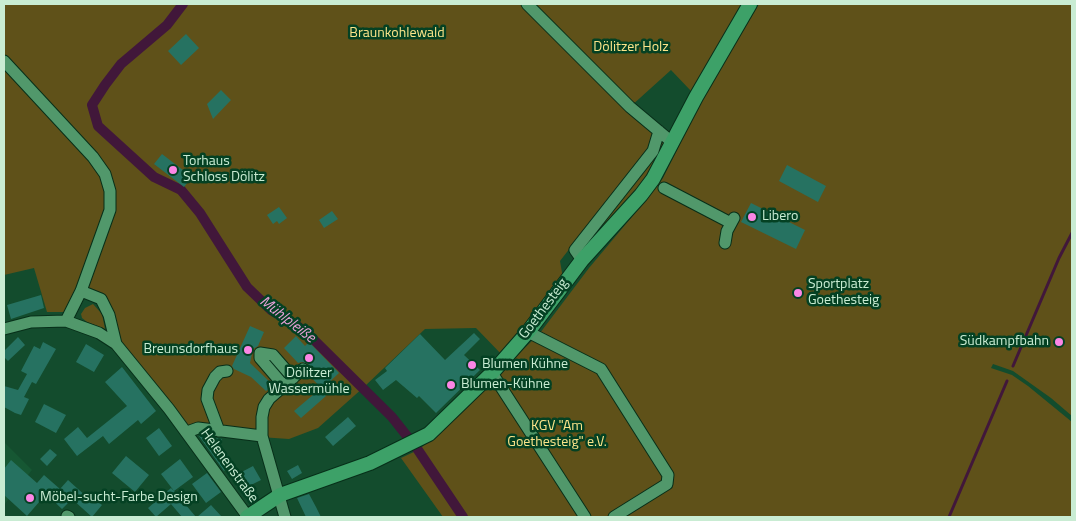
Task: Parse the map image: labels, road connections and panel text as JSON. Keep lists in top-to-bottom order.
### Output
{
  "streets": {
    "main road": ["Goethesteig"],
    "street": ["Helenenstraße"]
  },
  "crossings": [
    ["Goethesteig", "Helenenstraße"]
  ],
  "water": ["Mühlpleiße"],
  "parks": ["Braunkohlewald", "Dölitzer Holz", "KGV \"Am Goethesteig\" e.V."],
  "places": [
    "Torhaus Schloss Dölitz",
    "Libero",
    "Sportplatz Goethesteig",
    "Südkampfbahn",
    "Breunsdorfhaus",
    "Dölitzer Wassermühle",
    "Blumen Kühne",
    "Blumen-Kühne",
    "Möbel-sucht-Farbe Design"
  ]
}
